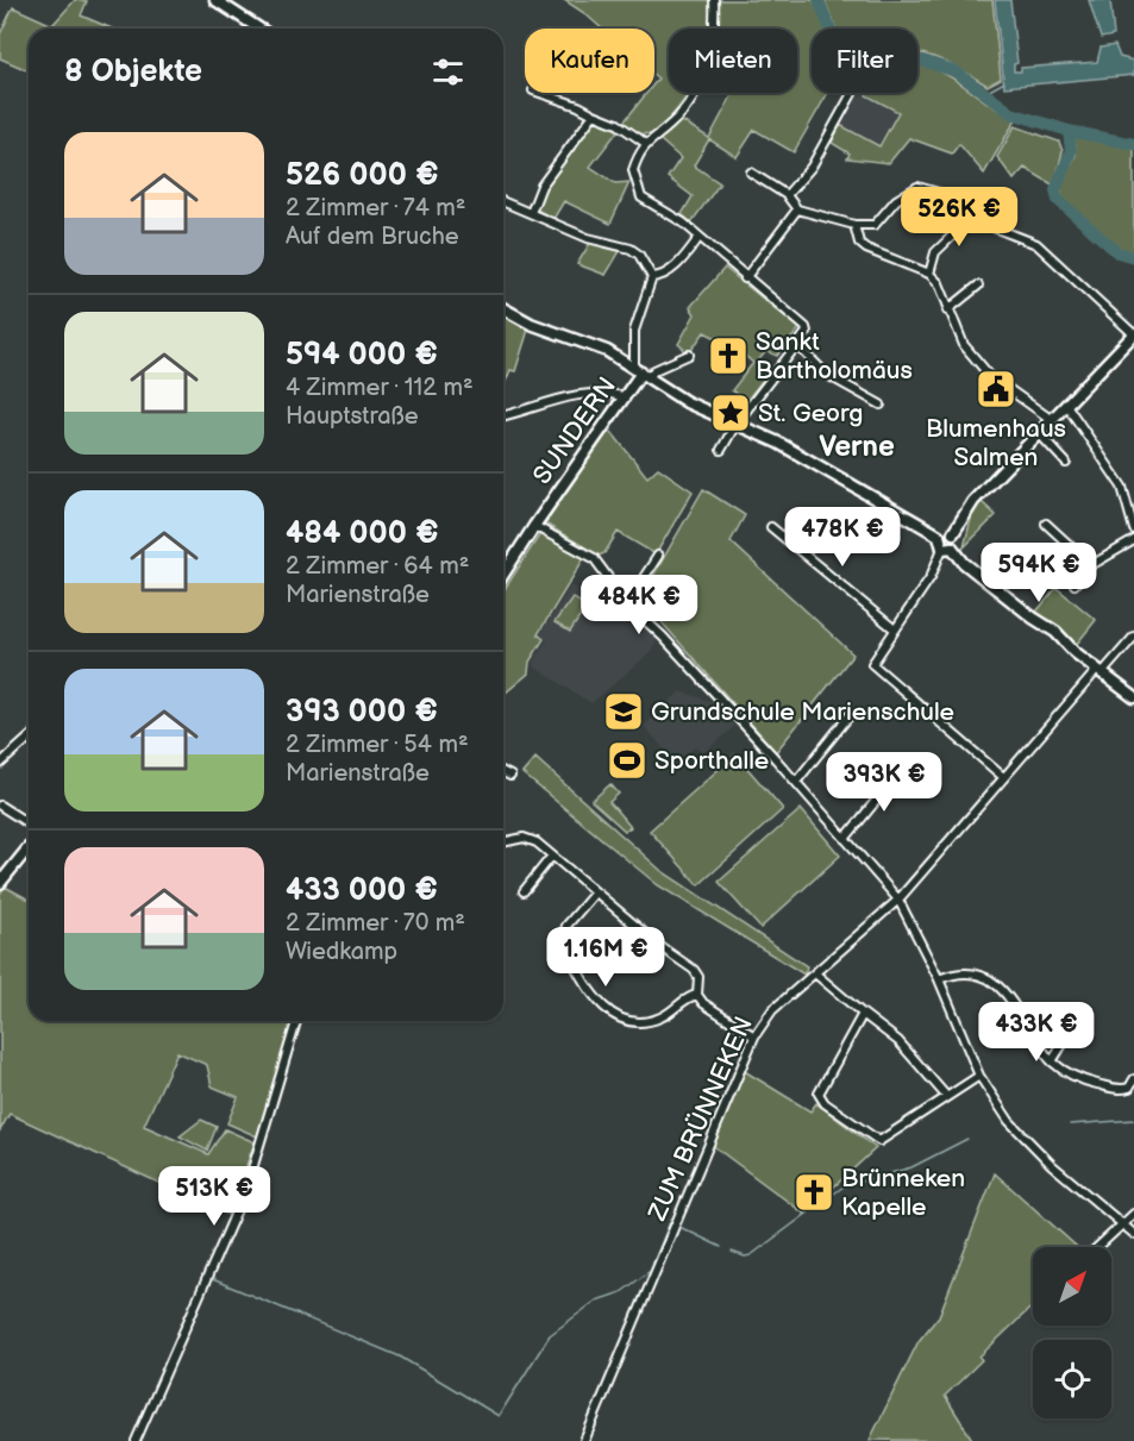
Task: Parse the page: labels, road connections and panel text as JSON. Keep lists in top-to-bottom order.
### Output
{
  "streets": {
    "main road": ["SUNDERN"],
    "street": ["ZUM BRÜNNEKEN"]
  },
  "districts": ["Verne"],
  "places": {
    "church": ["Sankt Bartholomäus", "Brünneken Kapelle"],
    "public building": ["Blumenhaus Salmen"],
    "place": ["St. Georg"],
    "school or university": ["Grundschule Marienschule"],
    "sports": ["Sporthalle"]
  },
  "north": "top right",
  "page": {
    "chip": ["Kaufen", "Mieten", "Filter"],
    "heading": "8 Objekte",
    "list": [
      {
        "name": "526 000 €",
        "note": "2 Zimmer · 74 m² · Auf dem Bruche"
      },
      {
        "name": "594 000 €",
        "note": "4 Zimmer · 112 m² · Hauptstraße"
      },
      {
        "name": "484 000 €",
        "note": "2 Zimmer · 64 m² · Marienstraße"
      },
      {
        "name": "393 000 €",
        "note": "2 Zimmer · 54 m² · Marienstraße"
      },
      {
        "name": "433 000 €",
        "note": "2 Zimmer · 70 m² · Wiedkamp"
      }
    ],
    "price": [
      "526K €",
      "478K €",
      "594K €",
      "484K €",
      "393K €",
      "1.16M €",
      "433K €",
      "513K €"
    ]
  }
}
